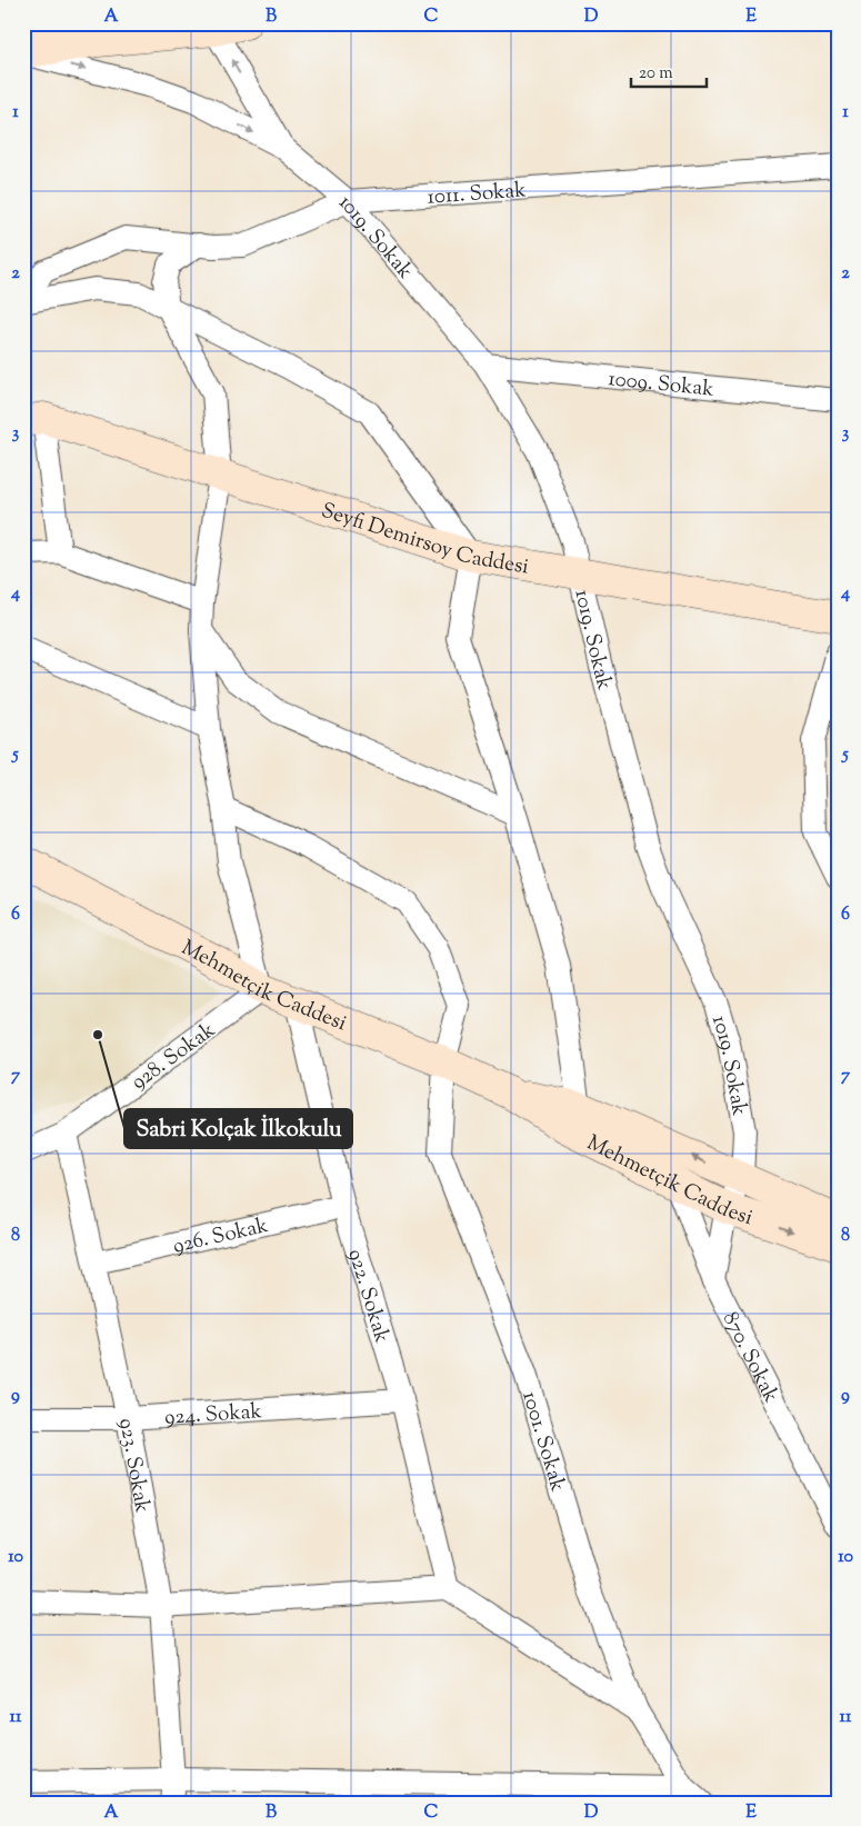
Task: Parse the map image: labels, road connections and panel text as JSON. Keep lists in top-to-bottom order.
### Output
{
  "streets": {
    "main road": ["Seyfi Demirsoy Caddesi", "Mehmetçik Caddesi"],
    "street": [
      "1011. Sokak",
      "1019. Sokak",
      "1009. Sokak",
      "928. Sokak",
      "926. Sokak",
      "922. Sokak",
      "870. Sokak",
      "924. Sokak",
      "1001. Sokak",
      "923. Sokak"
    ]
  },
  "crossings": [
    ["1011. Sokak", "1019. Sokak"],
    ["1019. Sokak", "1009. Sokak"],
    ["1019. Sokak", "Seyfi Demirsoy Caddesi"],
    ["1019. Sokak", "Mehmetçik Caddesi"],
    ["1019. Sokak", "870. Sokak"],
    ["Mehmetçik Caddesi", "928. Sokak"],
    ["Mehmetçik Caddesi", "922. Sokak"],
    ["Mehmetçik Caddesi", "870. Sokak"],
    ["Mehmetçik Caddesi", "1001. Sokak"],
    ["928. Sokak", "923. Sokak"],
    ["926. Sokak", "922. Sokak"],
    ["926. Sokak", "923. Sokak"],
    ["922. Sokak", "924. Sokak"],
    ["924. Sokak", "923. Sokak"]
  ],
  "places": ["Sabri Kolçak İlkokulu"],
  "scale_bar": "20 m",
  "grid": {
    "columns": [
      "A",
      "B",
      "C",
      "D",
      "E"
    ],
    "rows": [
      "1",
      "2",
      "3",
      "4",
      "5",
      "6",
      "7",
      "8",
      "9",
      "10",
      "11"
    ]
  }
}
